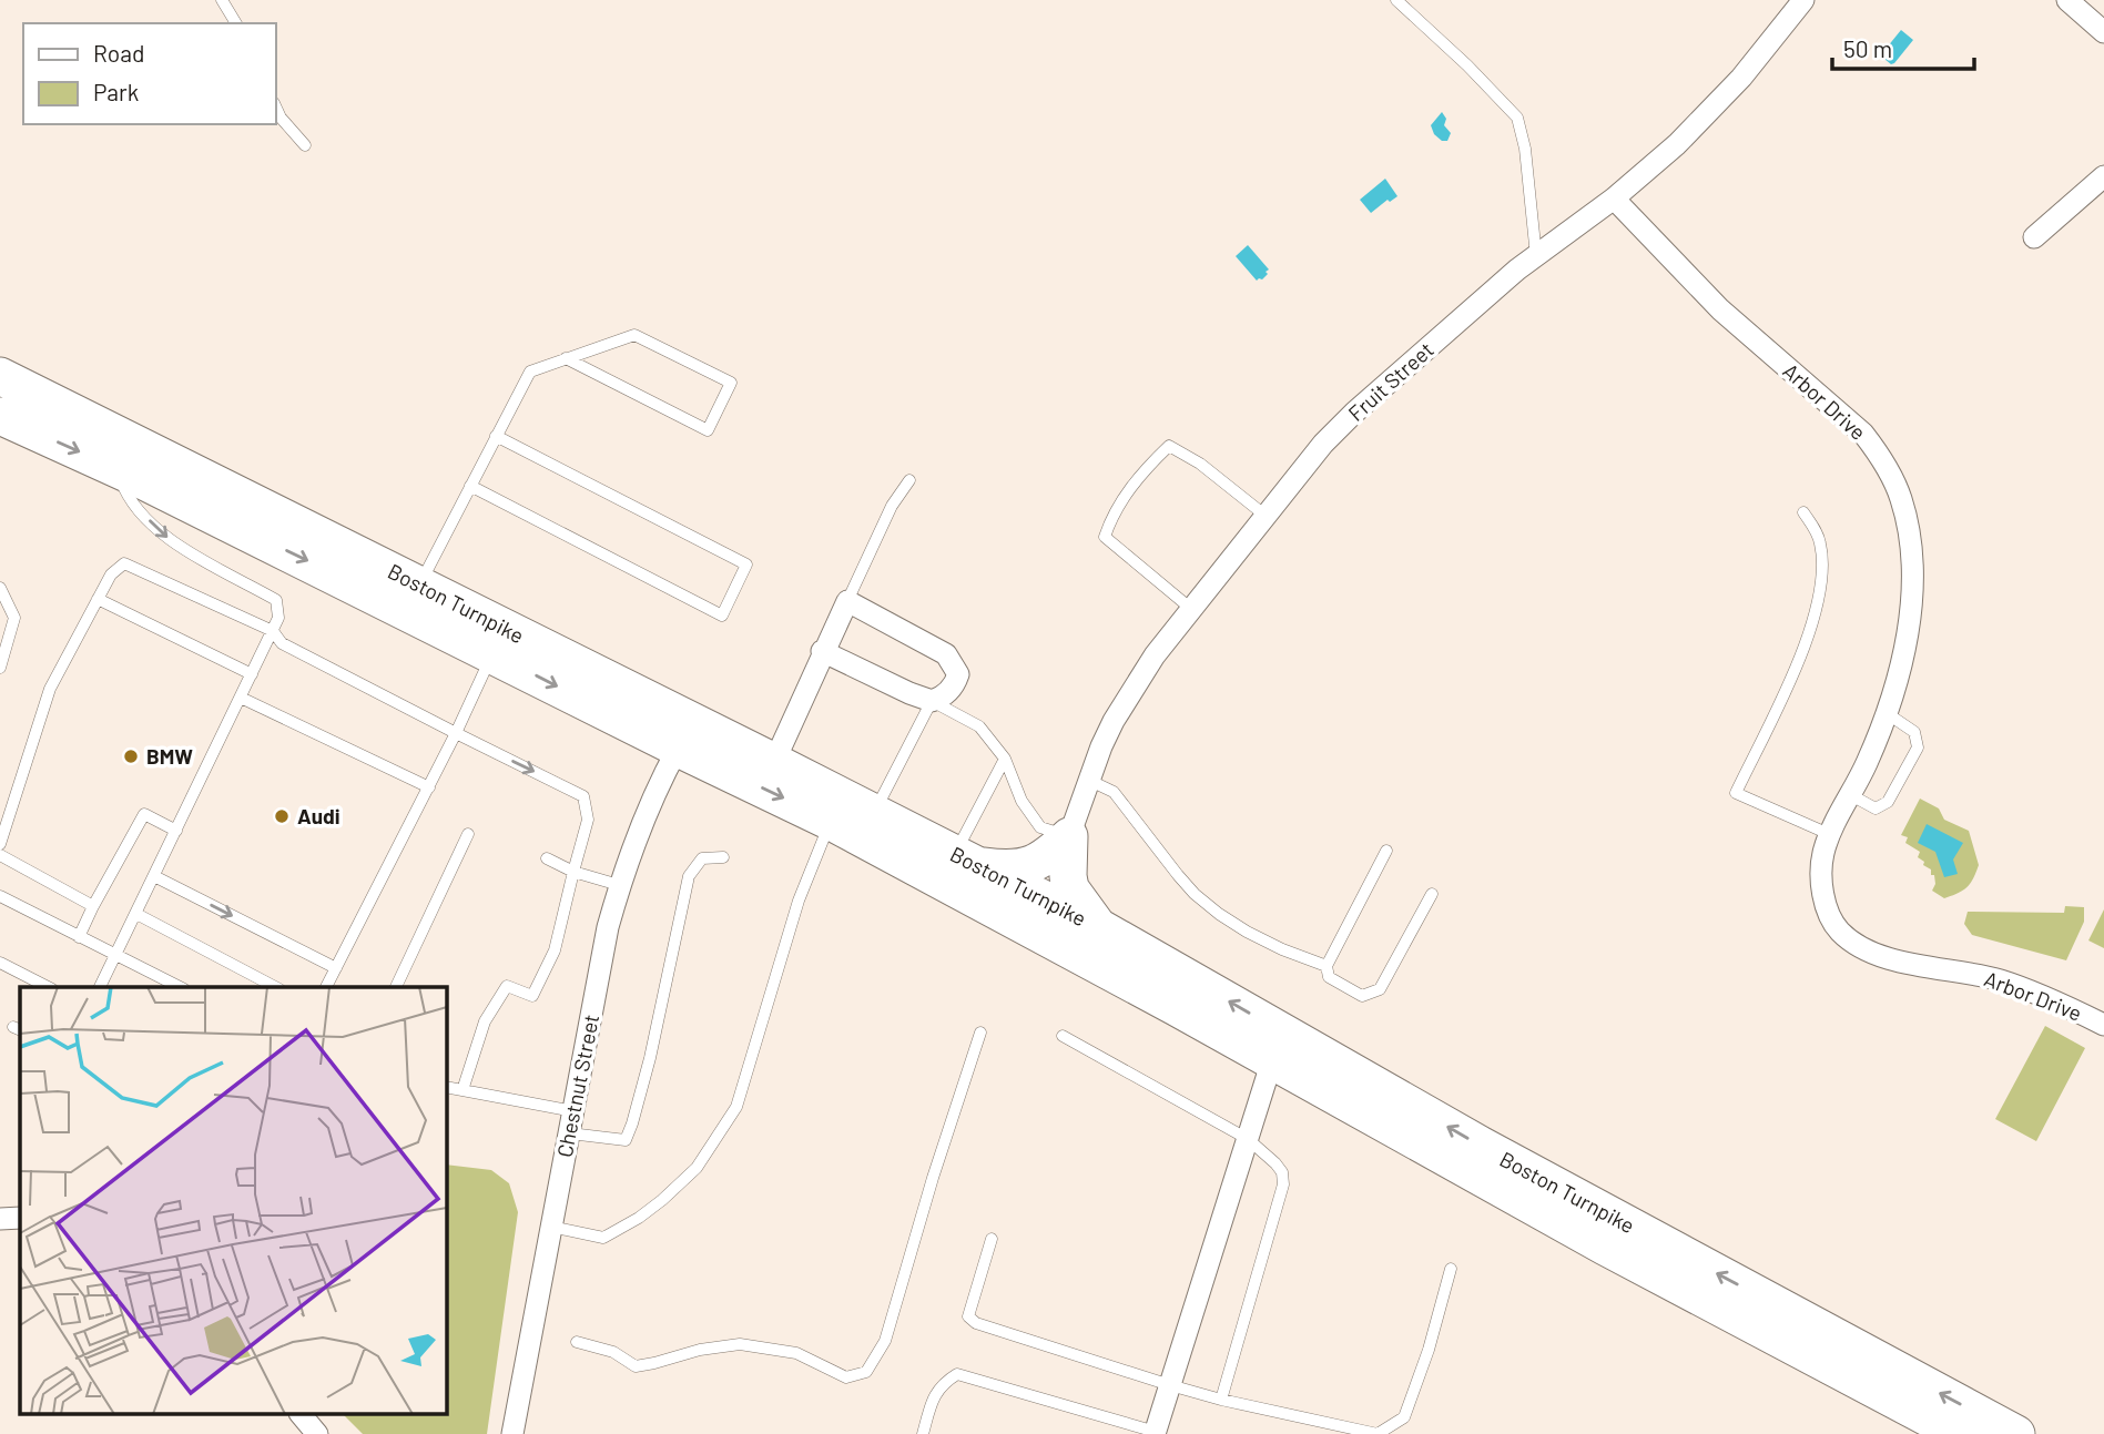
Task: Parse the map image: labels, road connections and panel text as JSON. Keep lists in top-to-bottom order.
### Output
{
  "streets": {
    "highway": ["Boston Turnpike"],
    "street": ["Fruit Street", "Arbor Drive", "Chestnut Street"]
  },
  "crossings": [
    ["Fruit Street", "Arbor Drive"],
    ["Boston Turnpike", "Chestnut Street"]
  ],
  "places": ["BMW", "Audi"],
  "legend": ["Road", "Park"],
  "scale_bar": "50 m"
}
